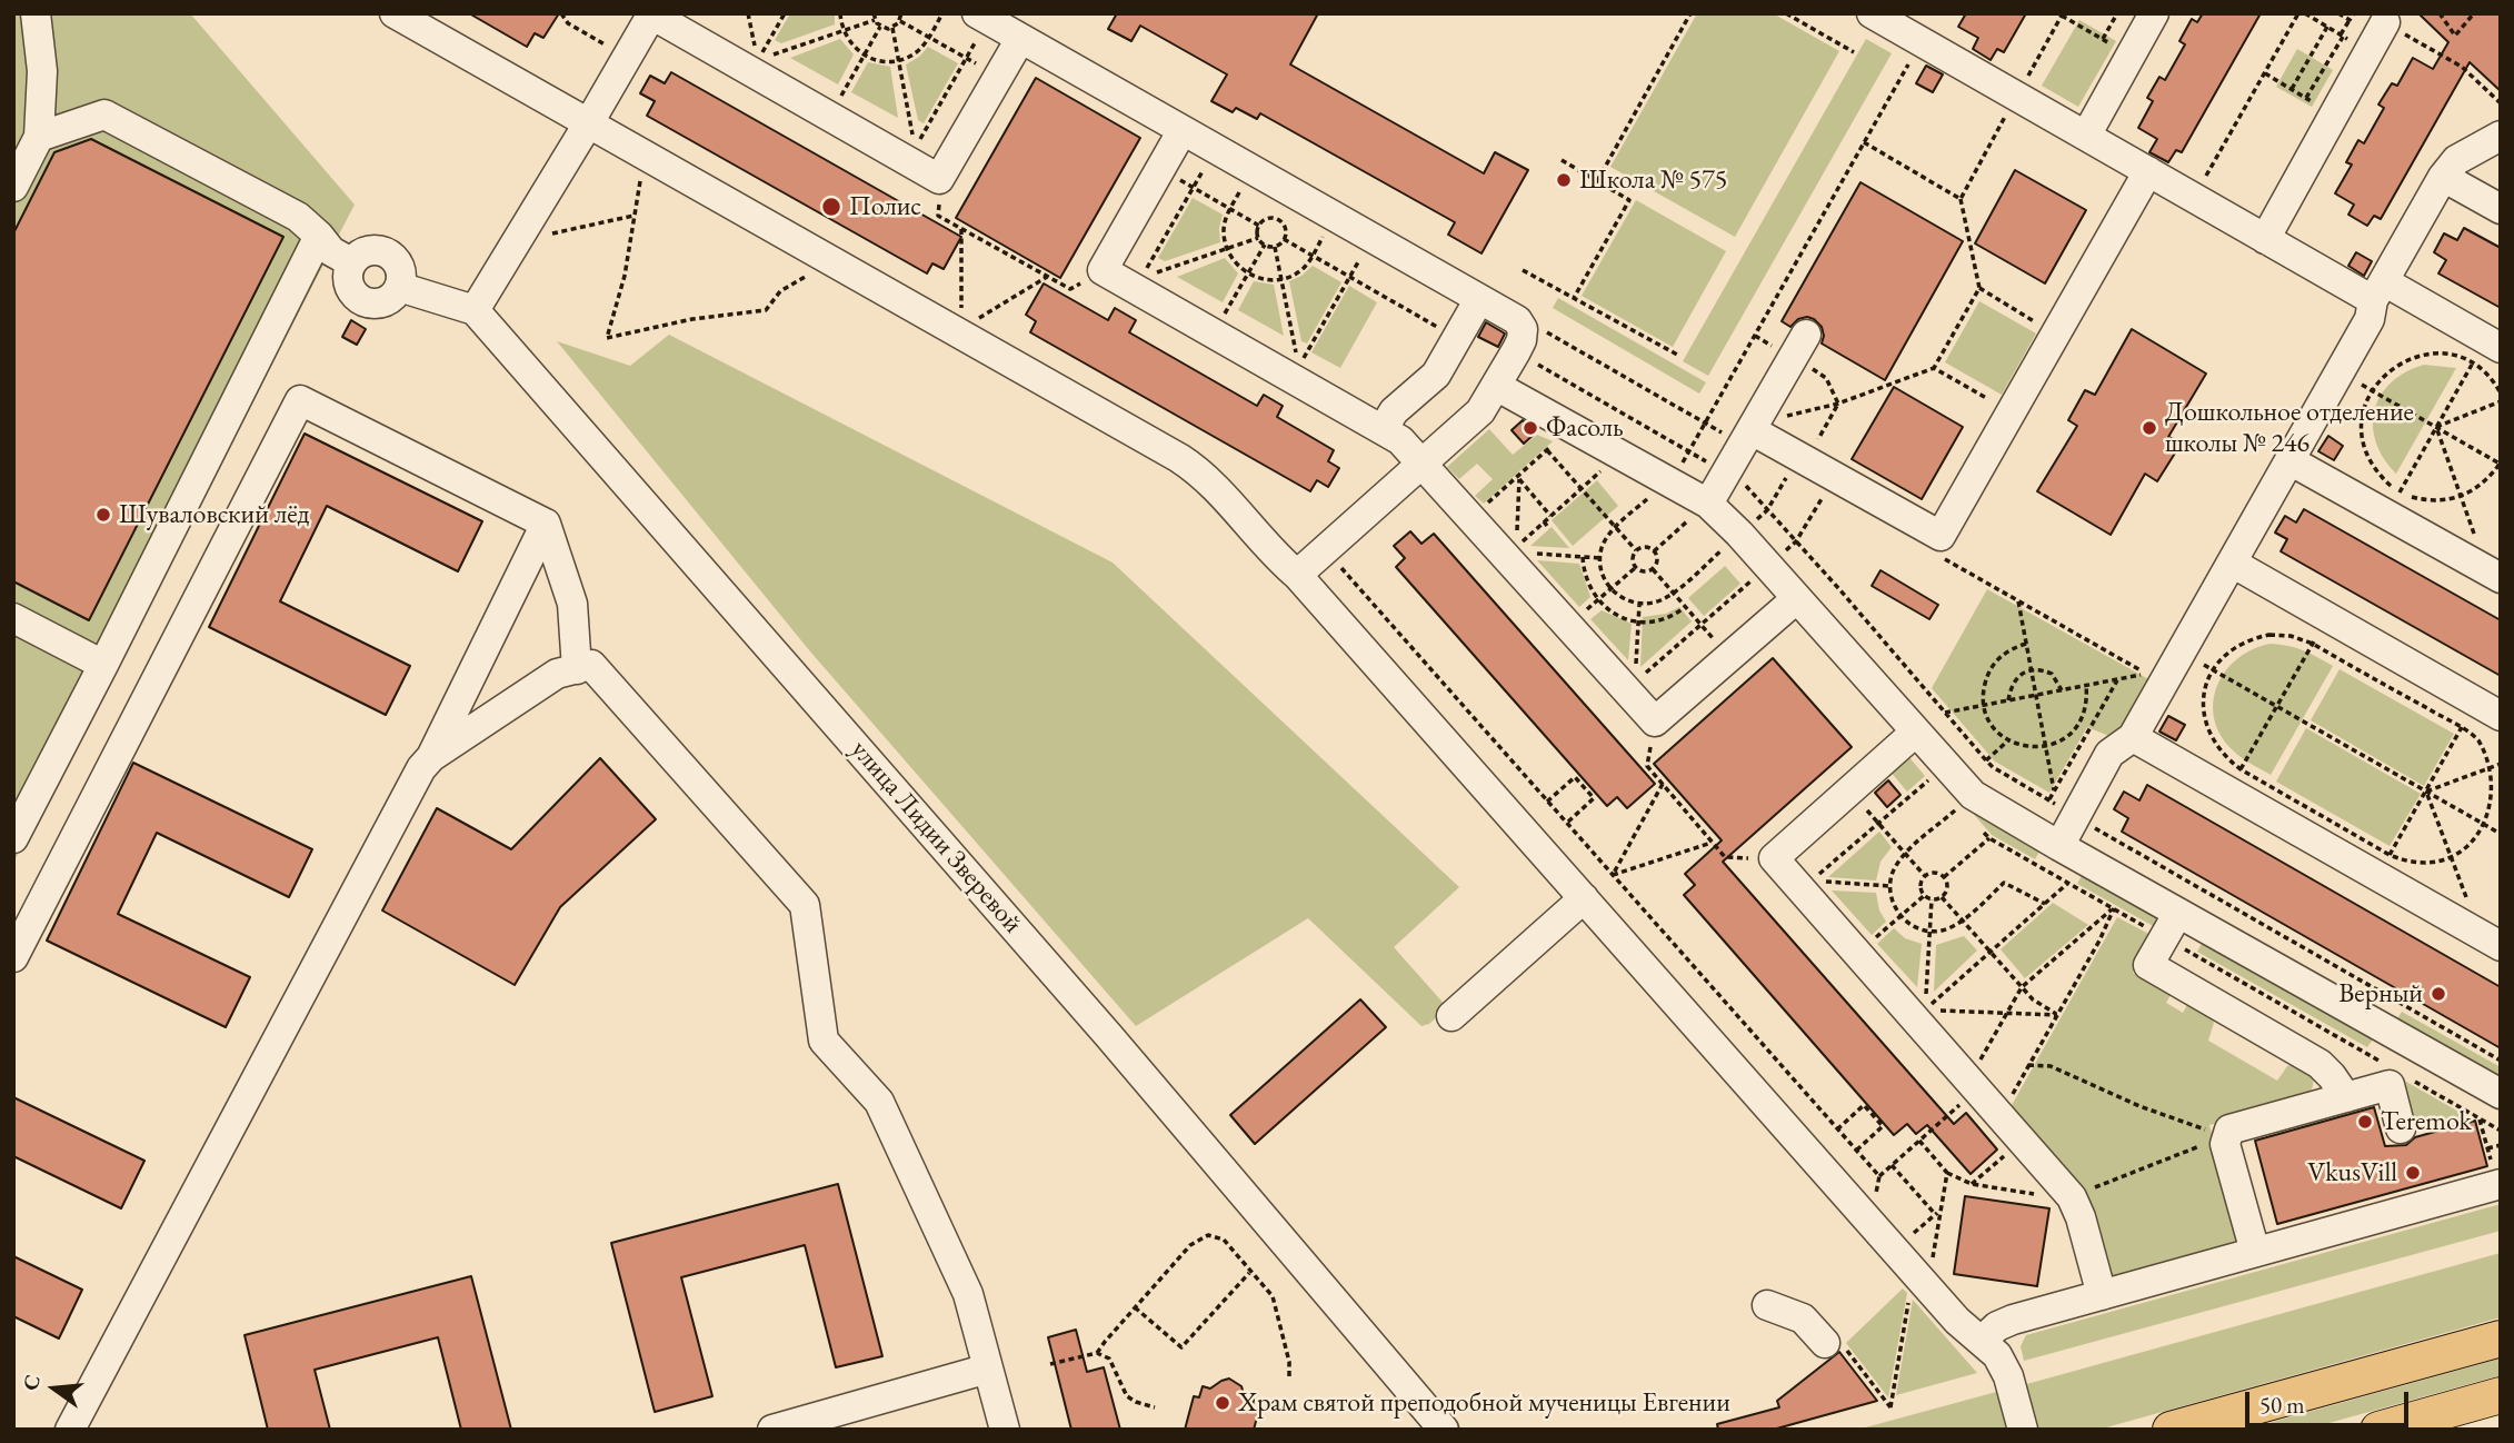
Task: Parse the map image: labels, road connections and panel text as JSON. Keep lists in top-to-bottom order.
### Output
{
  "streets": {
    "street": ["улица Лидии Зверевой"]
  },
  "places": [
    "Школа № 575",
    "Полис",
    "Фасоль",
    "Дошкольное отделение школы № 246",
    "Шуваловский лёд",
    "Верный",
    "Teremok",
    "VkusVill",
    "Храм святой преподобной мученицы Евгении"
  ],
  "scale_bar": "50 m",
  "north": "left"
}
